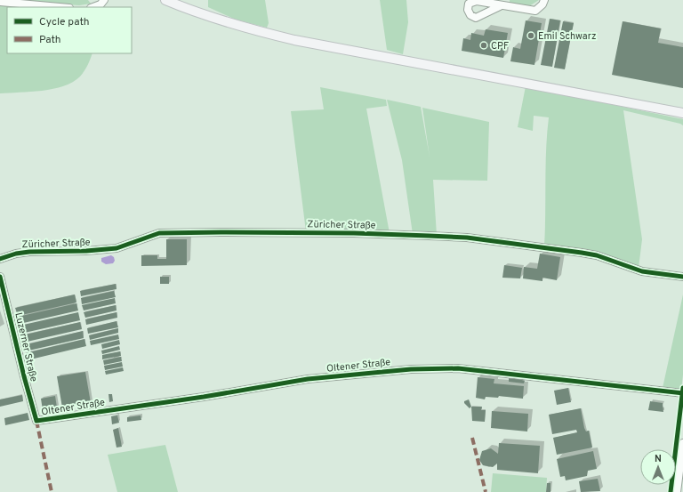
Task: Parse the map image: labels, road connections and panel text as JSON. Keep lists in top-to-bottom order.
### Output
{
  "streets": {
    "street": ["Züricher Straße", "Luzerner Straße", "Oltener Straße"]
  },
  "crossings": [
    ["Luzerner Straße", "Oltener Straße"]
  ],
  "places": ["Emil Schwarz", "CPF"],
  "legend": ["Cycle path", "Path"],
  "north": "top"
}
